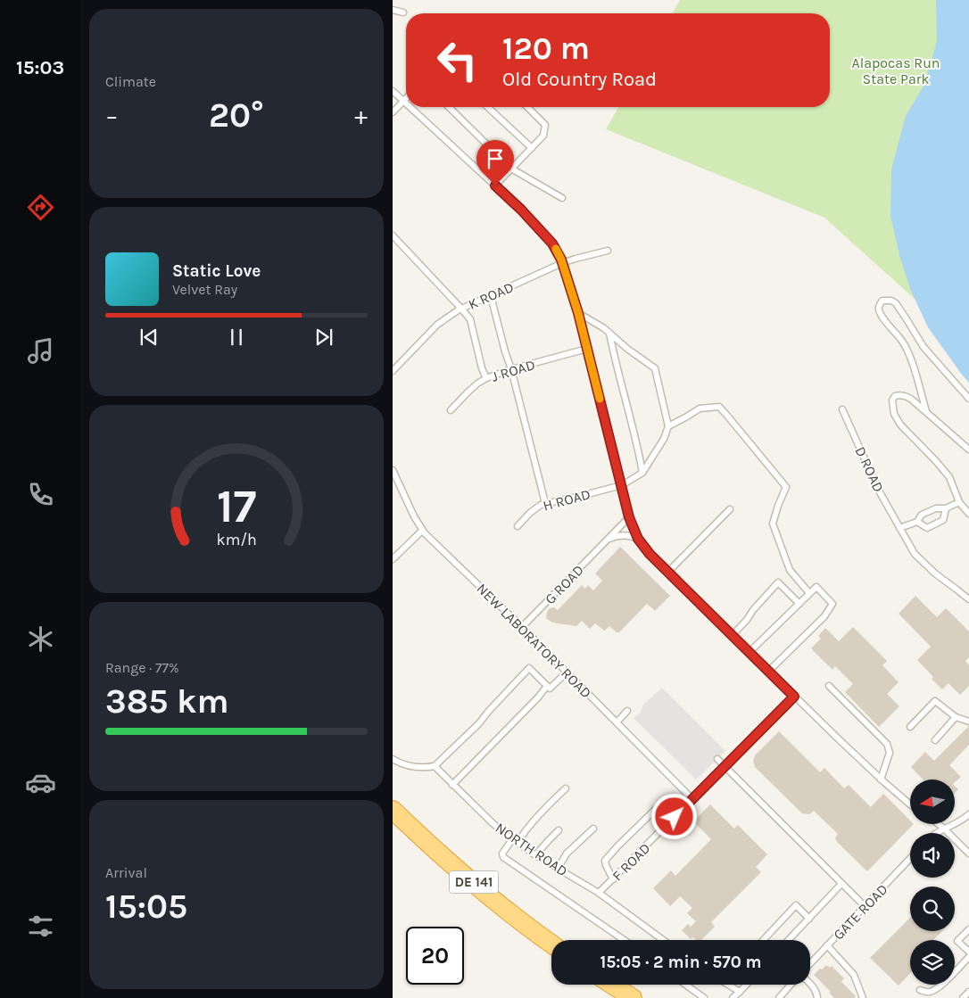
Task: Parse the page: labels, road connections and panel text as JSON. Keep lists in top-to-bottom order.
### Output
{
  "streets": {
    "highway": ["DE 141"],
    "lane": [
      "K ROAD",
      "J ROAD",
      "D ROAD",
      "H ROAD",
      "G ROAD",
      "NEW LABORATORY ROAD",
      "NORTH ROAD",
      "F ROAD",
      "GATE ROAD"
    ]
  },
  "crossings": [
    ["G ROAD", "NEW LABORATORY ROAD"],
    ["NEW LABORATORY ROAD", "F ROAD"],
    ["NORTH ROAD", "F ROAD"]
  ],
  "parks": ["Alapocas Run State Park"],
  "north": "left",
  "page": {
    "tabs": "15:03",
    "tile": [
      "Climate",
      ["Range · 77%", "385 km"],
      ["Arrival", "15:05"]
    ],
    "turn": ["120 m", "Old Country Road"],
    "heat": ["−", "20°", "+"],
    "song": ["Static Love", "Velvet Ray"],
    "limit": "20",
    "trip": "15:05 · 2 min · 570 m",
    "gauge": ["17", "km/h"]
  }
}
